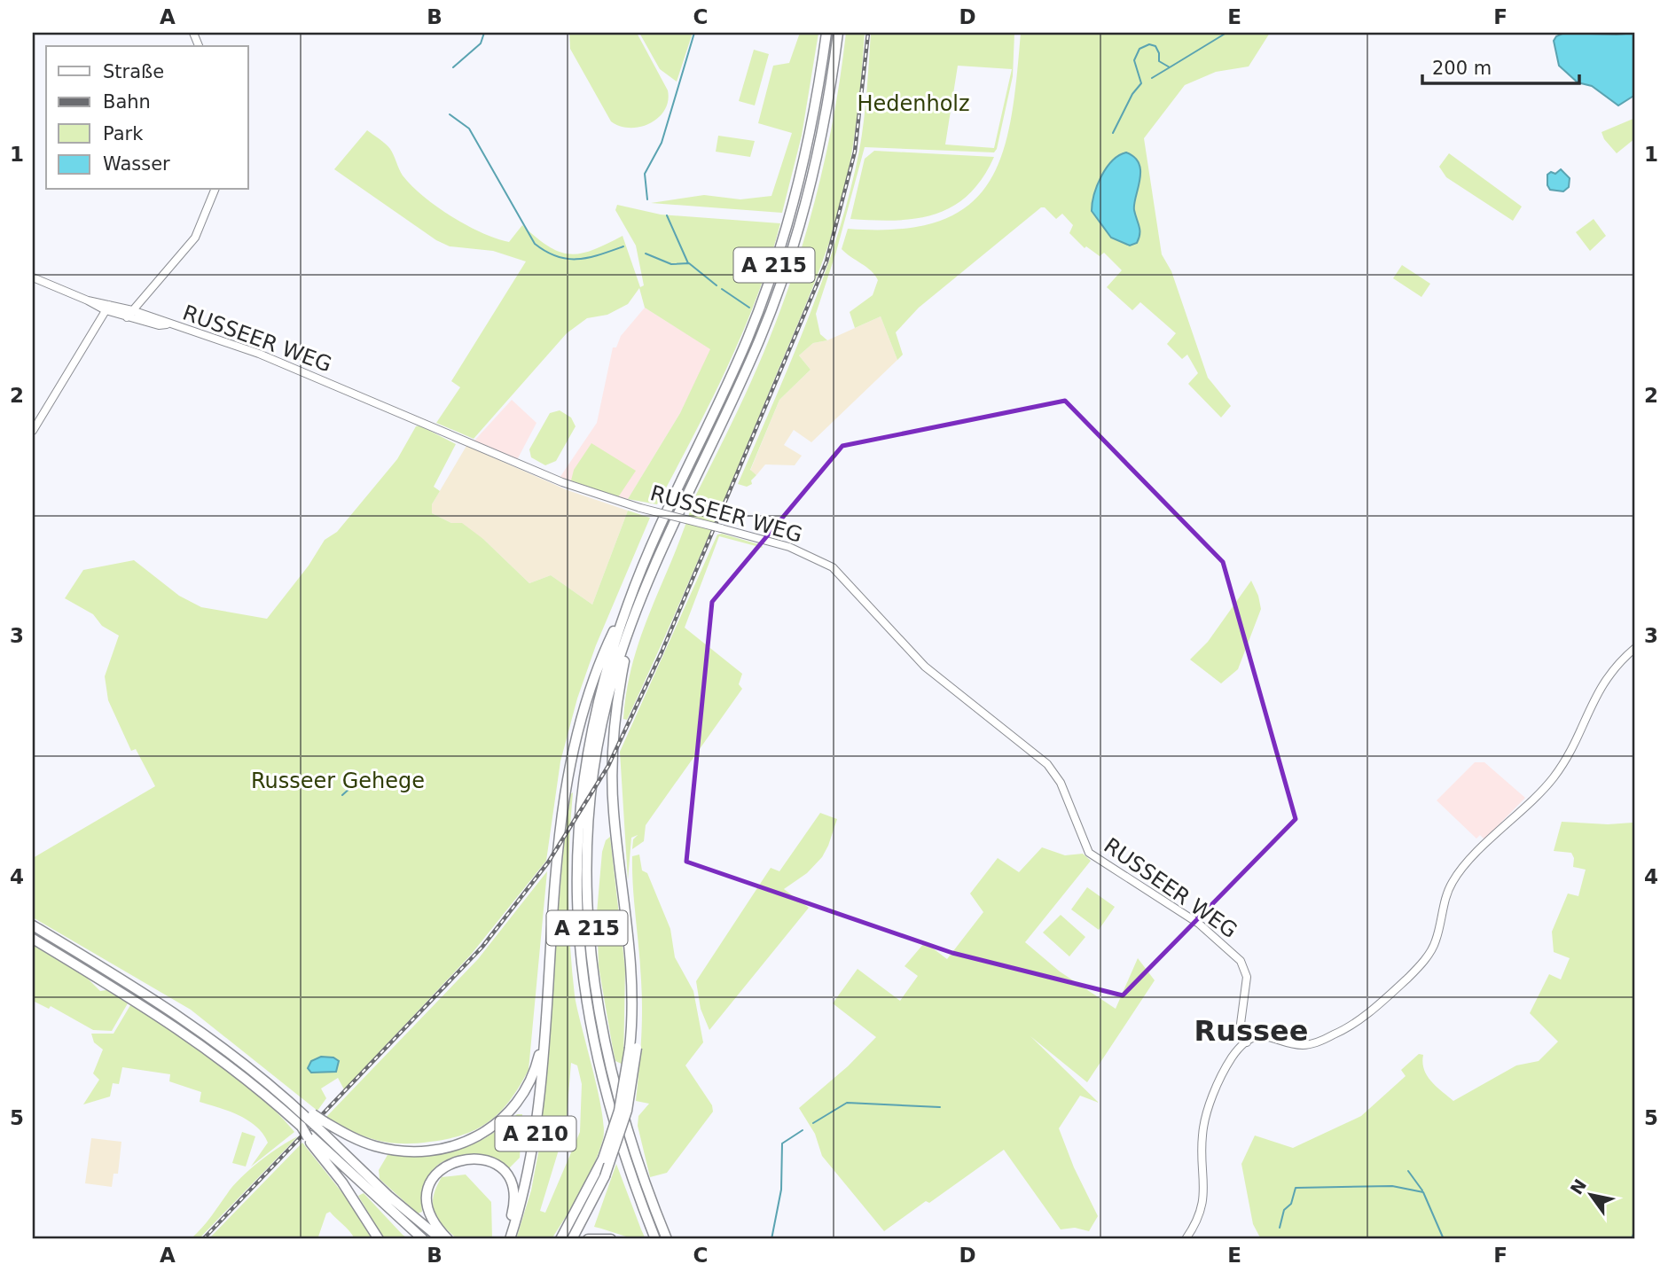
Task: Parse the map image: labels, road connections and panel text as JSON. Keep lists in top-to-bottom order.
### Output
{
  "streets": {
    "highway": ["A 215", "A 210"],
    "street": ["RUSSEER WEG"]
  },
  "crossings": [
    ["A 215", "A 210"]
  ],
  "districts": ["Russee"],
  "parks": ["Hedenholz", "Russeer Gehege"],
  "legend": [
    "Straße",
    "Bahn",
    "Park",
    "Wasser"
  ],
  "scale_bar": "200 m",
  "north": "top left",
  "grid": {
    "columns": [
      "A",
      "B",
      "C",
      "D",
      "E",
      "F"
    ],
    "rows": [
      "1",
      "2",
      "3",
      "4",
      "5"
    ]
  }
}
